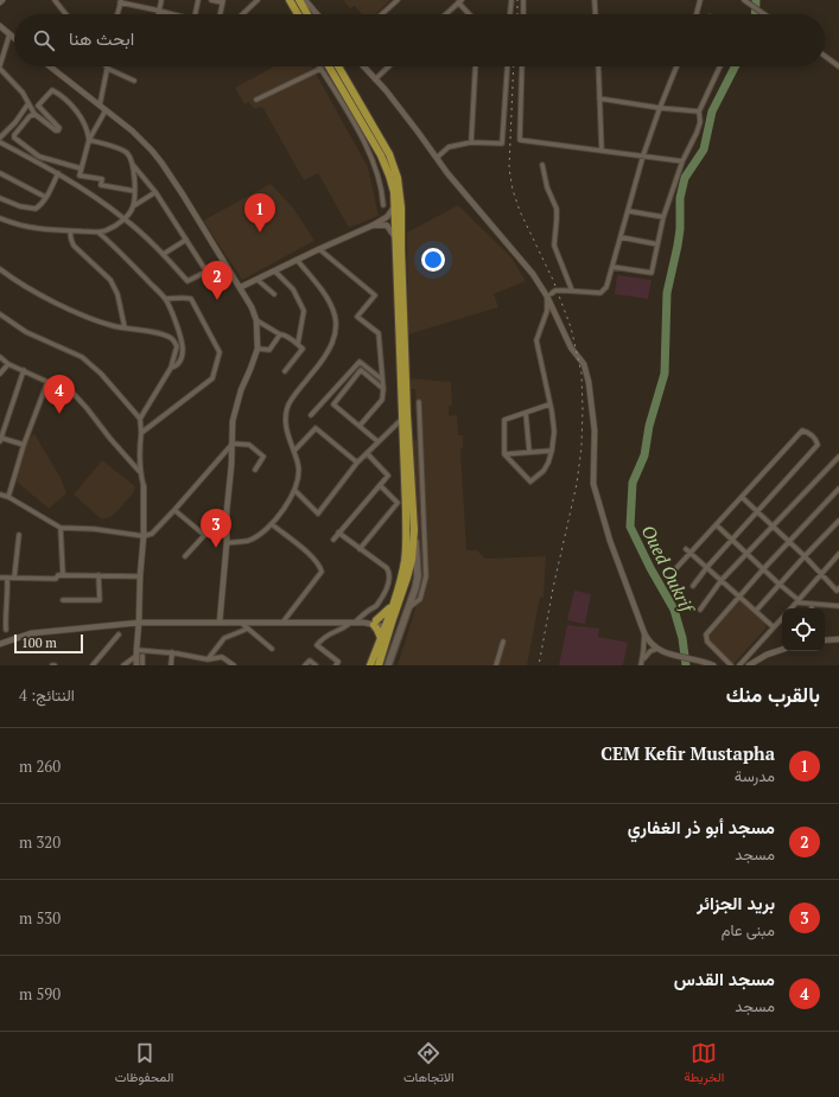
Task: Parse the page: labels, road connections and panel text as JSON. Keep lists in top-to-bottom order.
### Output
{
  "water": ["Oued Oukrif"],
  "scale_bar": "100 m",
  "page": {
    "search": "ابحث هنا",
    "pins": [
      "1",
      "2",
      "4",
      "3"
    ],
    "scale": "100 m",
    "heading": ["بالقرب منك", "النتائج: 4"],
    "list": [
      {
        "mark": "1",
        "name": "CEM Kefir Mustapha",
        "note": "مدرسة",
        "value": "260 m"
      },
      {
        "mark": "2",
        "name": "مسجد أبو ذر الغفاري",
        "note": "مسجد",
        "value": "320 m"
      },
      {
        "mark": "3",
        "name": "بريد الجزائر",
        "note": "مبنى عام",
        "value": "530 m"
      },
      {
        "mark": "4",
        "name": "مسجد القدس",
        "note": "مسجد",
        "value": "590 m"
      }
    ],
    "nav": ["الخريطة", "الاتجاهات", "المحفوظات"]
  }
}
